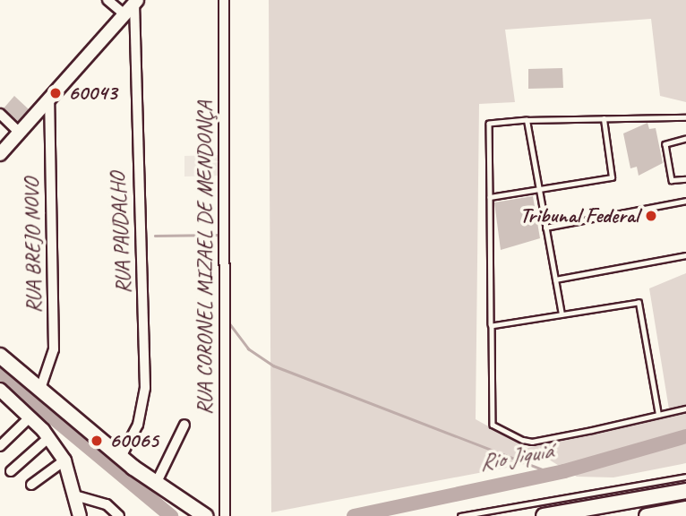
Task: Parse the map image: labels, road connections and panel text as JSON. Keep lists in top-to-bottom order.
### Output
{
  "streets": {
    "street": ["RUA PAUDALHO", "RUA BREJO NOVO", "RUA CORONEL MIZAEL DE MENDONÇA"]
  },
  "water": ["Rio Jiquiá"],
  "places": ["60043", "Tribunal Federal", "60065"]
}
